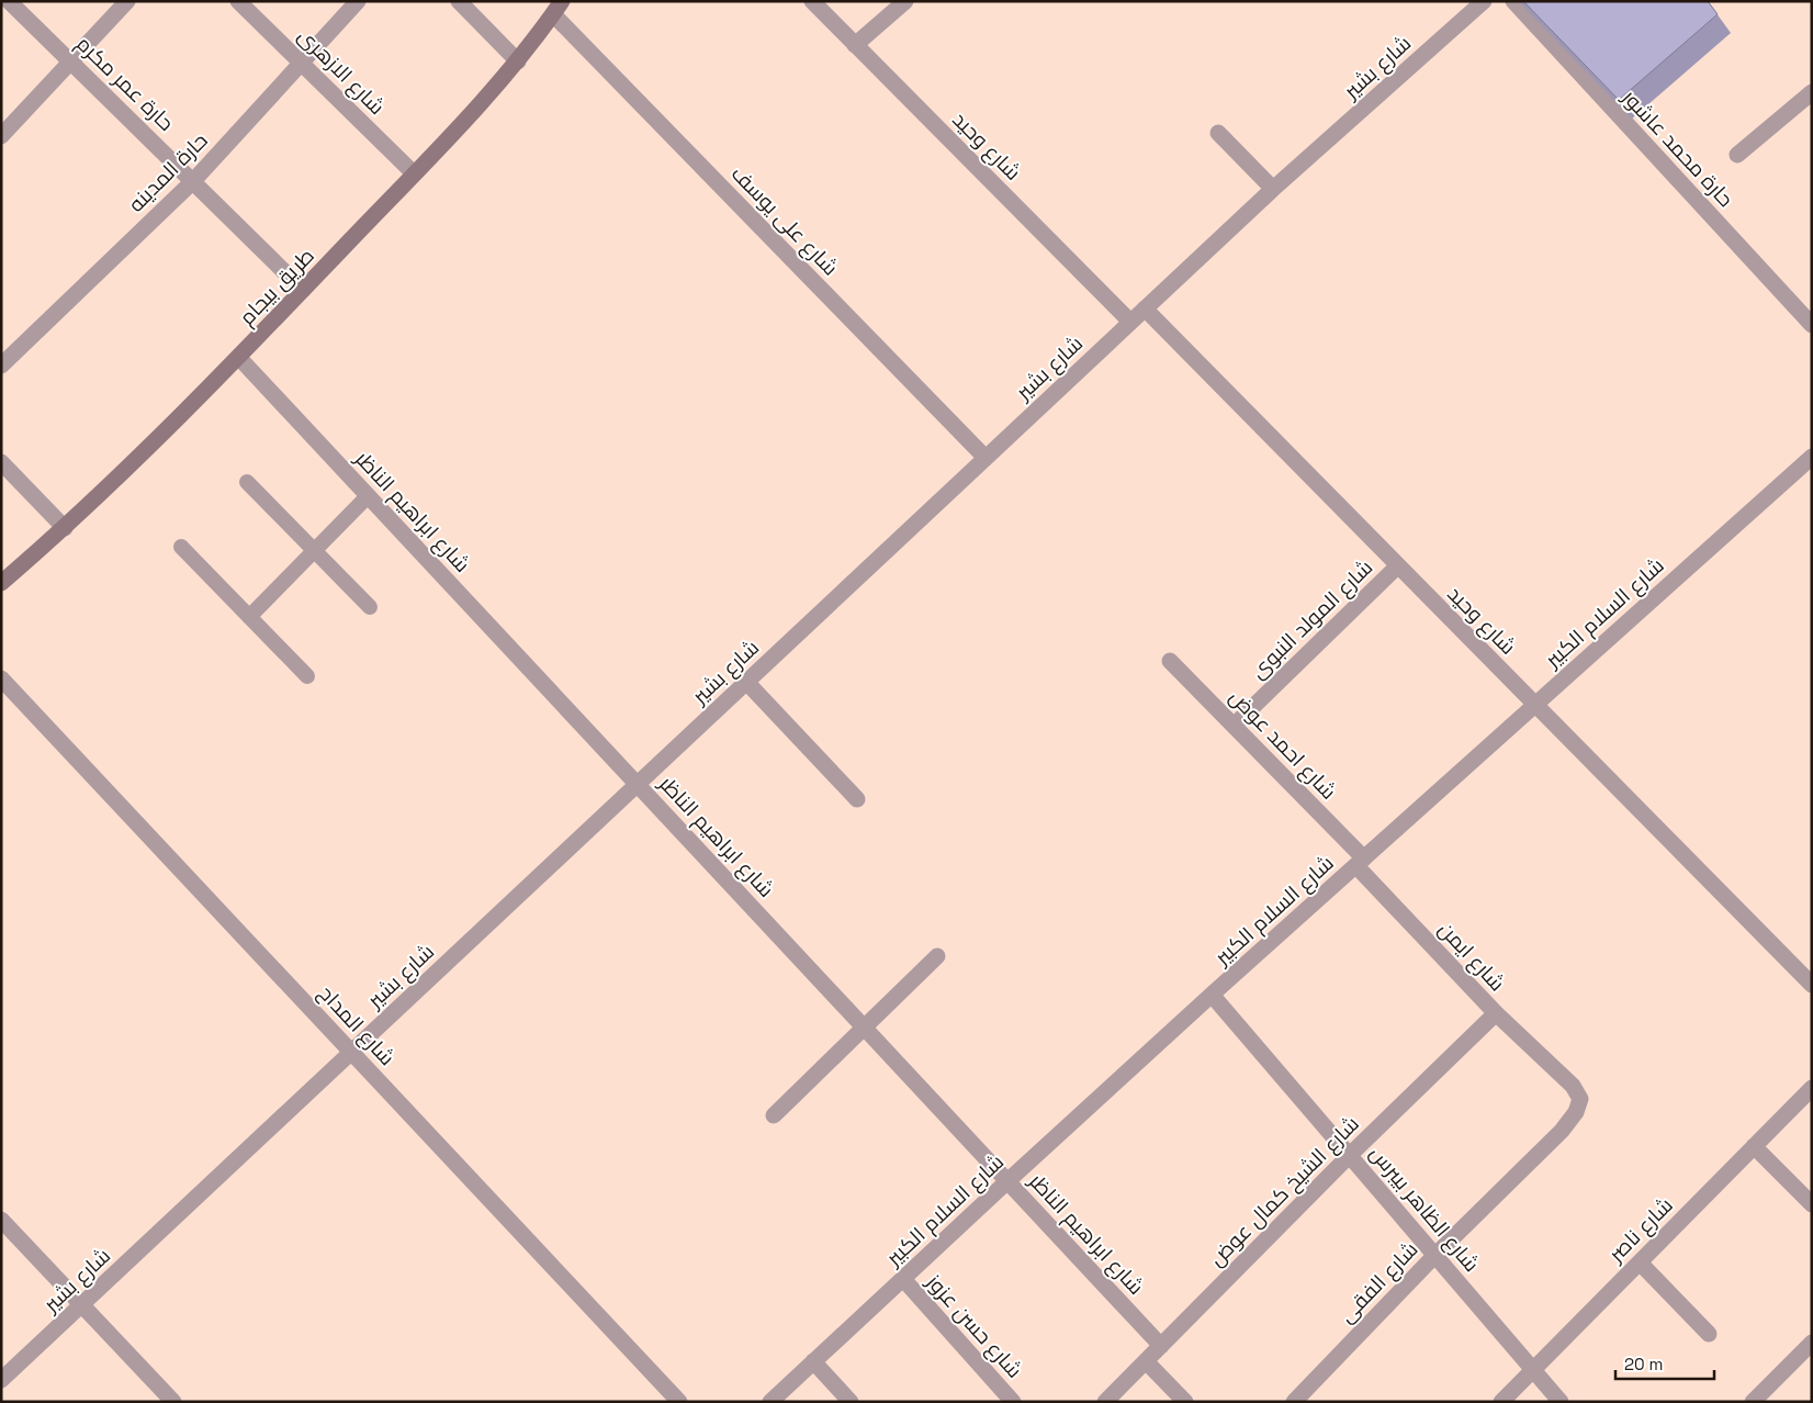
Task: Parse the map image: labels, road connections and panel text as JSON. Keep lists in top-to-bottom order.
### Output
{
  "streets": {
    "main road": ["طريق بيجام"],
    "street": [
      "شارع بشير",
      "شارع الازهرى",
      "حارة عمر مكرم",
      "شارع وحيد",
      "حارة محمد عاشور",
      "حارة المدينه",
      "شارع على يوسف",
      "شارع ابراهيم الناظر",
      "شارع السلام الكبير",
      "شارع المولد النبوى",
      "شارع احمد عوض",
      "شارع ايمن",
      "شارع المداح",
      "شارع الشيخ كمال عوض",
      "شارع الظاهر بيبرس",
      "شارع ناصر",
      "شارع الفقى",
      "شارع حسن عزوز"
    ]
  },
  "crossings": [
    ["شارع بشير", "شارع وحيد"],
    ["شارع بشير", "شارع على يوسف"],
    ["شارع بشير", "شارع ابراهيم الناظر"],
    ["شارع بشير", "شارع المداح"],
    ["شارع الازهرى", "حارة المدينه"],
    ["شارع الازهرى", "طريق بيجام"],
    ["حارة عمر مكرم", "حارة المدينه"],
    ["حارة عمر مكرم", "طريق بيجام"],
    ["شارع وحيد", "شارع السلام الكبير"],
    ["شارع وحيد", "شارع المولد النبوى"],
    ["شارع على يوسف", "طريق بيجام"],
    ["طريق بيجام", "شارع ابراهيم الناظر"],
    ["شارع ابراهيم الناظر", "شارع السلام الكبير"],
    ["شارع ابراهيم الناظر", "شارع الشيخ كمال عوض"],
    ["شارع السلام الكبير", "شارع احمد عوض"],
    ["شارع السلام الكبير", "شارع ايمن"],
    ["شارع السلام الكبير", "شارع الظاهر بيبرس"],
    ["شارع السلام الكبير", "شارع حسن عزوز"],
    ["شارع المولد النبوى", "شارع احمد عوض"],
    ["شارع احمد عوض", "شارع ايمن"],
    ["شارع ايمن", "شارع الشيخ كمال عوض"],
    ["شارع ايمن", "شارع الفقى"],
    ["شارع الشيخ كمال عوض", "شارع الظاهر بيبرس"],
    ["شارع الظاهر بيبرس", "شارع ناصر"],
    ["شارع الظاهر بيبرس", "شارع الفقى"]
  ],
  "scale_bar": "20 m"
}
